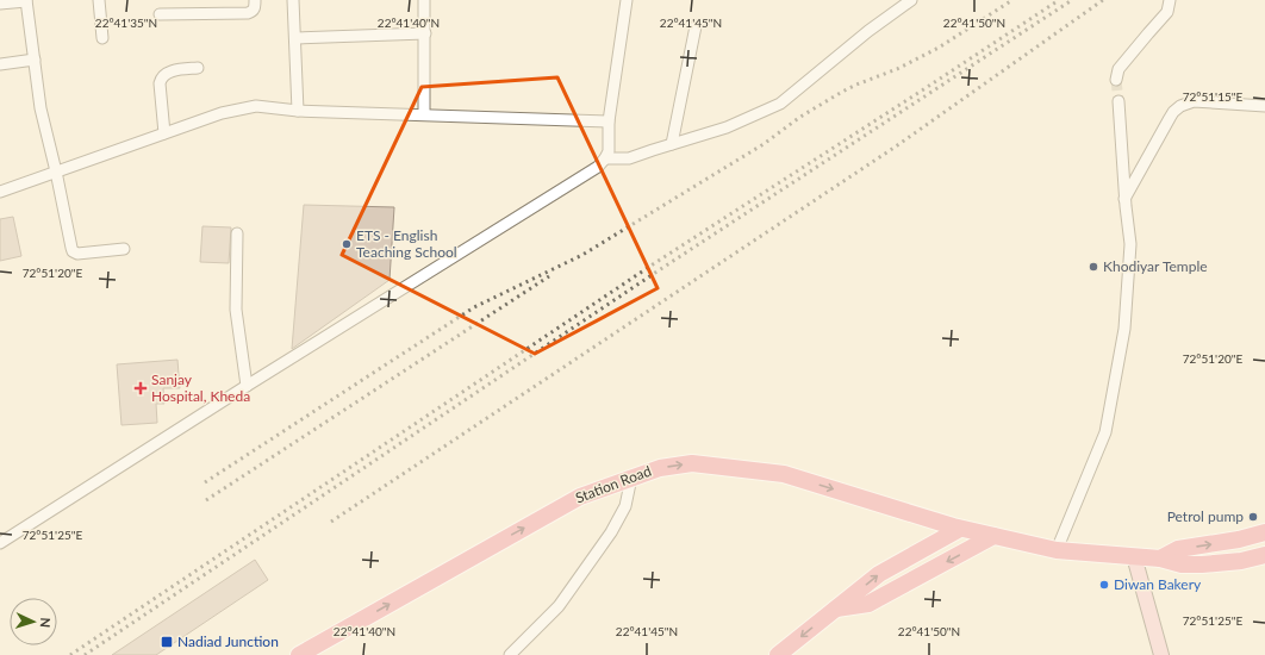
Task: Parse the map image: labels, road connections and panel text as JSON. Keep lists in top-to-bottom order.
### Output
{
  "streets": {
    "main road": ["Station Road"]
  },
  "places": {
    "other": [
      "ETS - English Teaching School",
      "Khodiyar Temple",
      "Petrol pump",
      "Diwan Bakery"
    ],
    "health": ["Sanjay Hospital, Kheda"],
    "transit": ["Nadiad Junction"]
  },
  "north": "right",
  "coordinates": [
    "22°41'35\"N",
    "22°41'40\"N",
    "22°41'45\"N",
    "22°41'50\"N",
    "72°51'15\"E",
    "72°51'20\"E",
    "72°51'25\"E"
  ]
}
